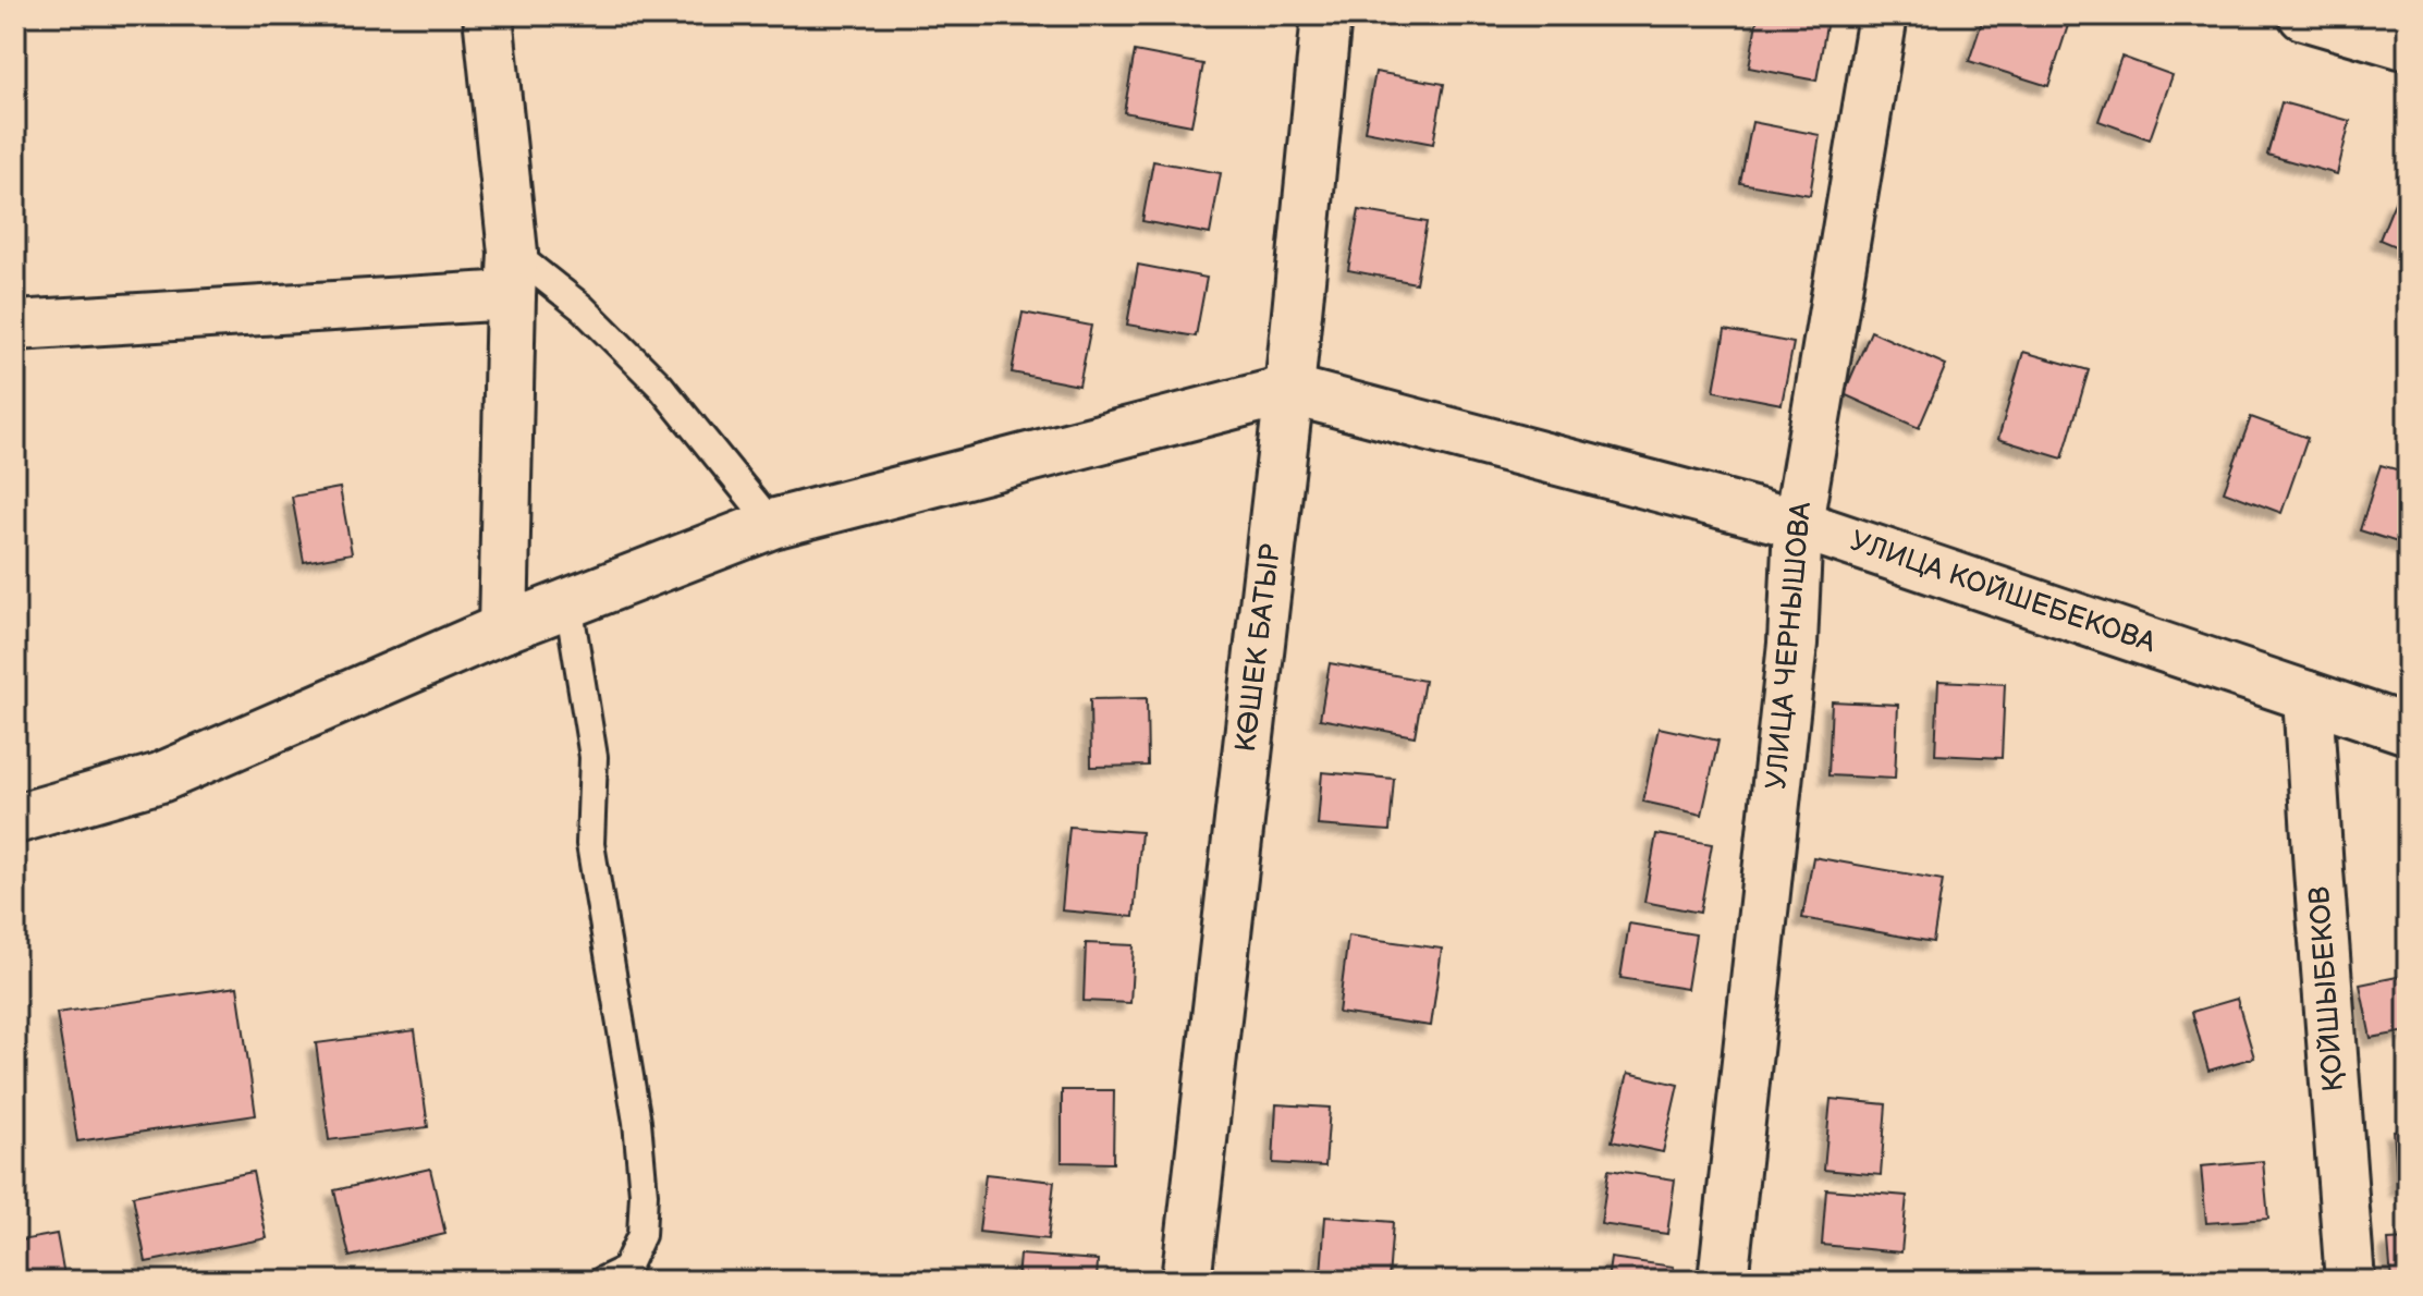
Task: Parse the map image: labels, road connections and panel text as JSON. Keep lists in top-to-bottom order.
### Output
{
  "streets": {
    "street": [
      "УЛИЦА КОЙШЕБЕКОВА",
      "УЛИЦА ЧЕРНЫШОВА",
      "КӨШЕК БАТЫР",
      "ҚОЙШЫБЕКОВ"
    ]
  },
  "crossings": [
    ["УЛИЦА КОЙШЕБЕКОВА", "УЛИЦА ЧЕРНЫШОВА"],
    ["УЛИЦА КОЙШЕБЕКОВА", "КӨШЕК БАТЫР"],
    ["УЛИЦА КОЙШЕБЕКОВА", "ҚОЙШЫБЕКОВ"]
  ]
}
